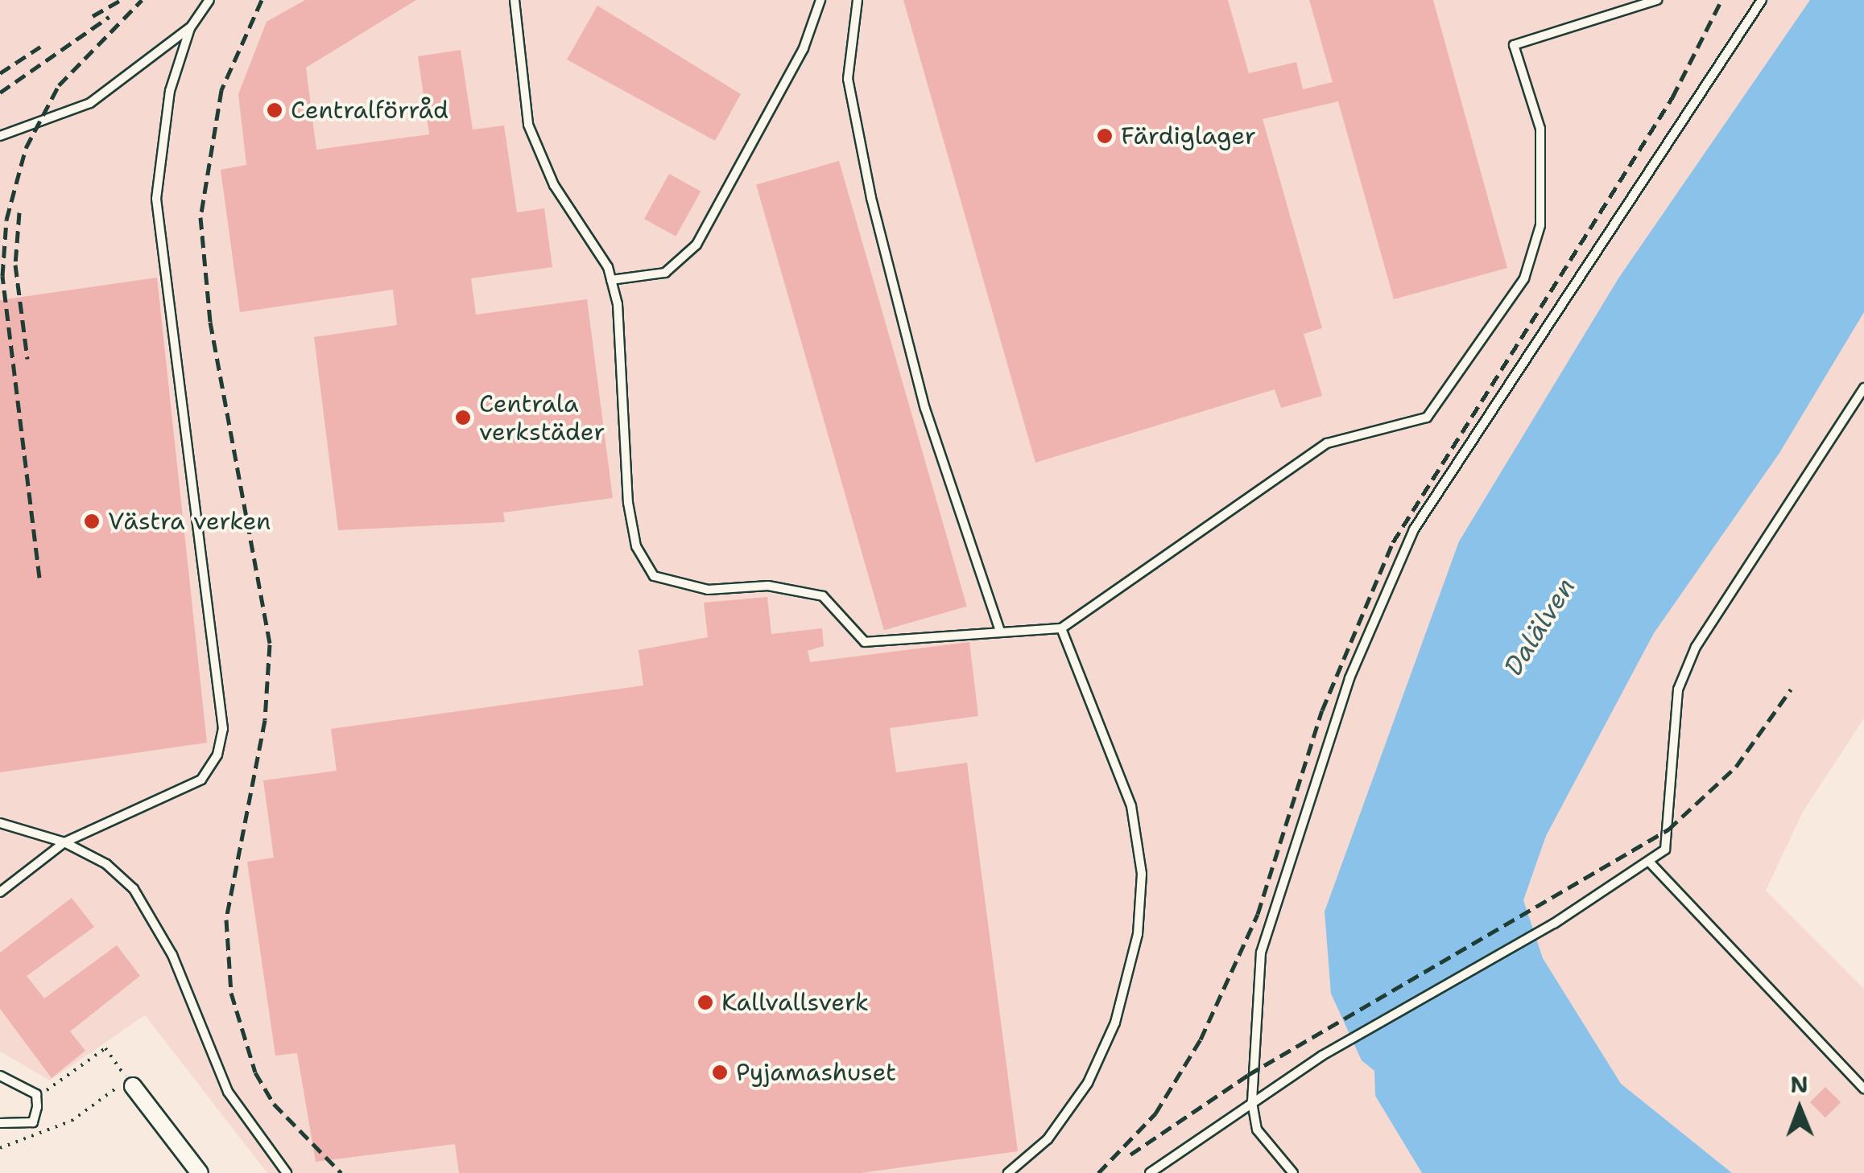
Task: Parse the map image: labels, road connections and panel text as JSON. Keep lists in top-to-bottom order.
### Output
{
  "water": ["Dalälven"],
  "places": [
    "Centralförråd",
    "Färdiglager",
    "Centrala verkstäder",
    "Västra verken",
    "Kallvallsverk",
    "Pyjamashuset"
  ],
  "north": "top"
}
